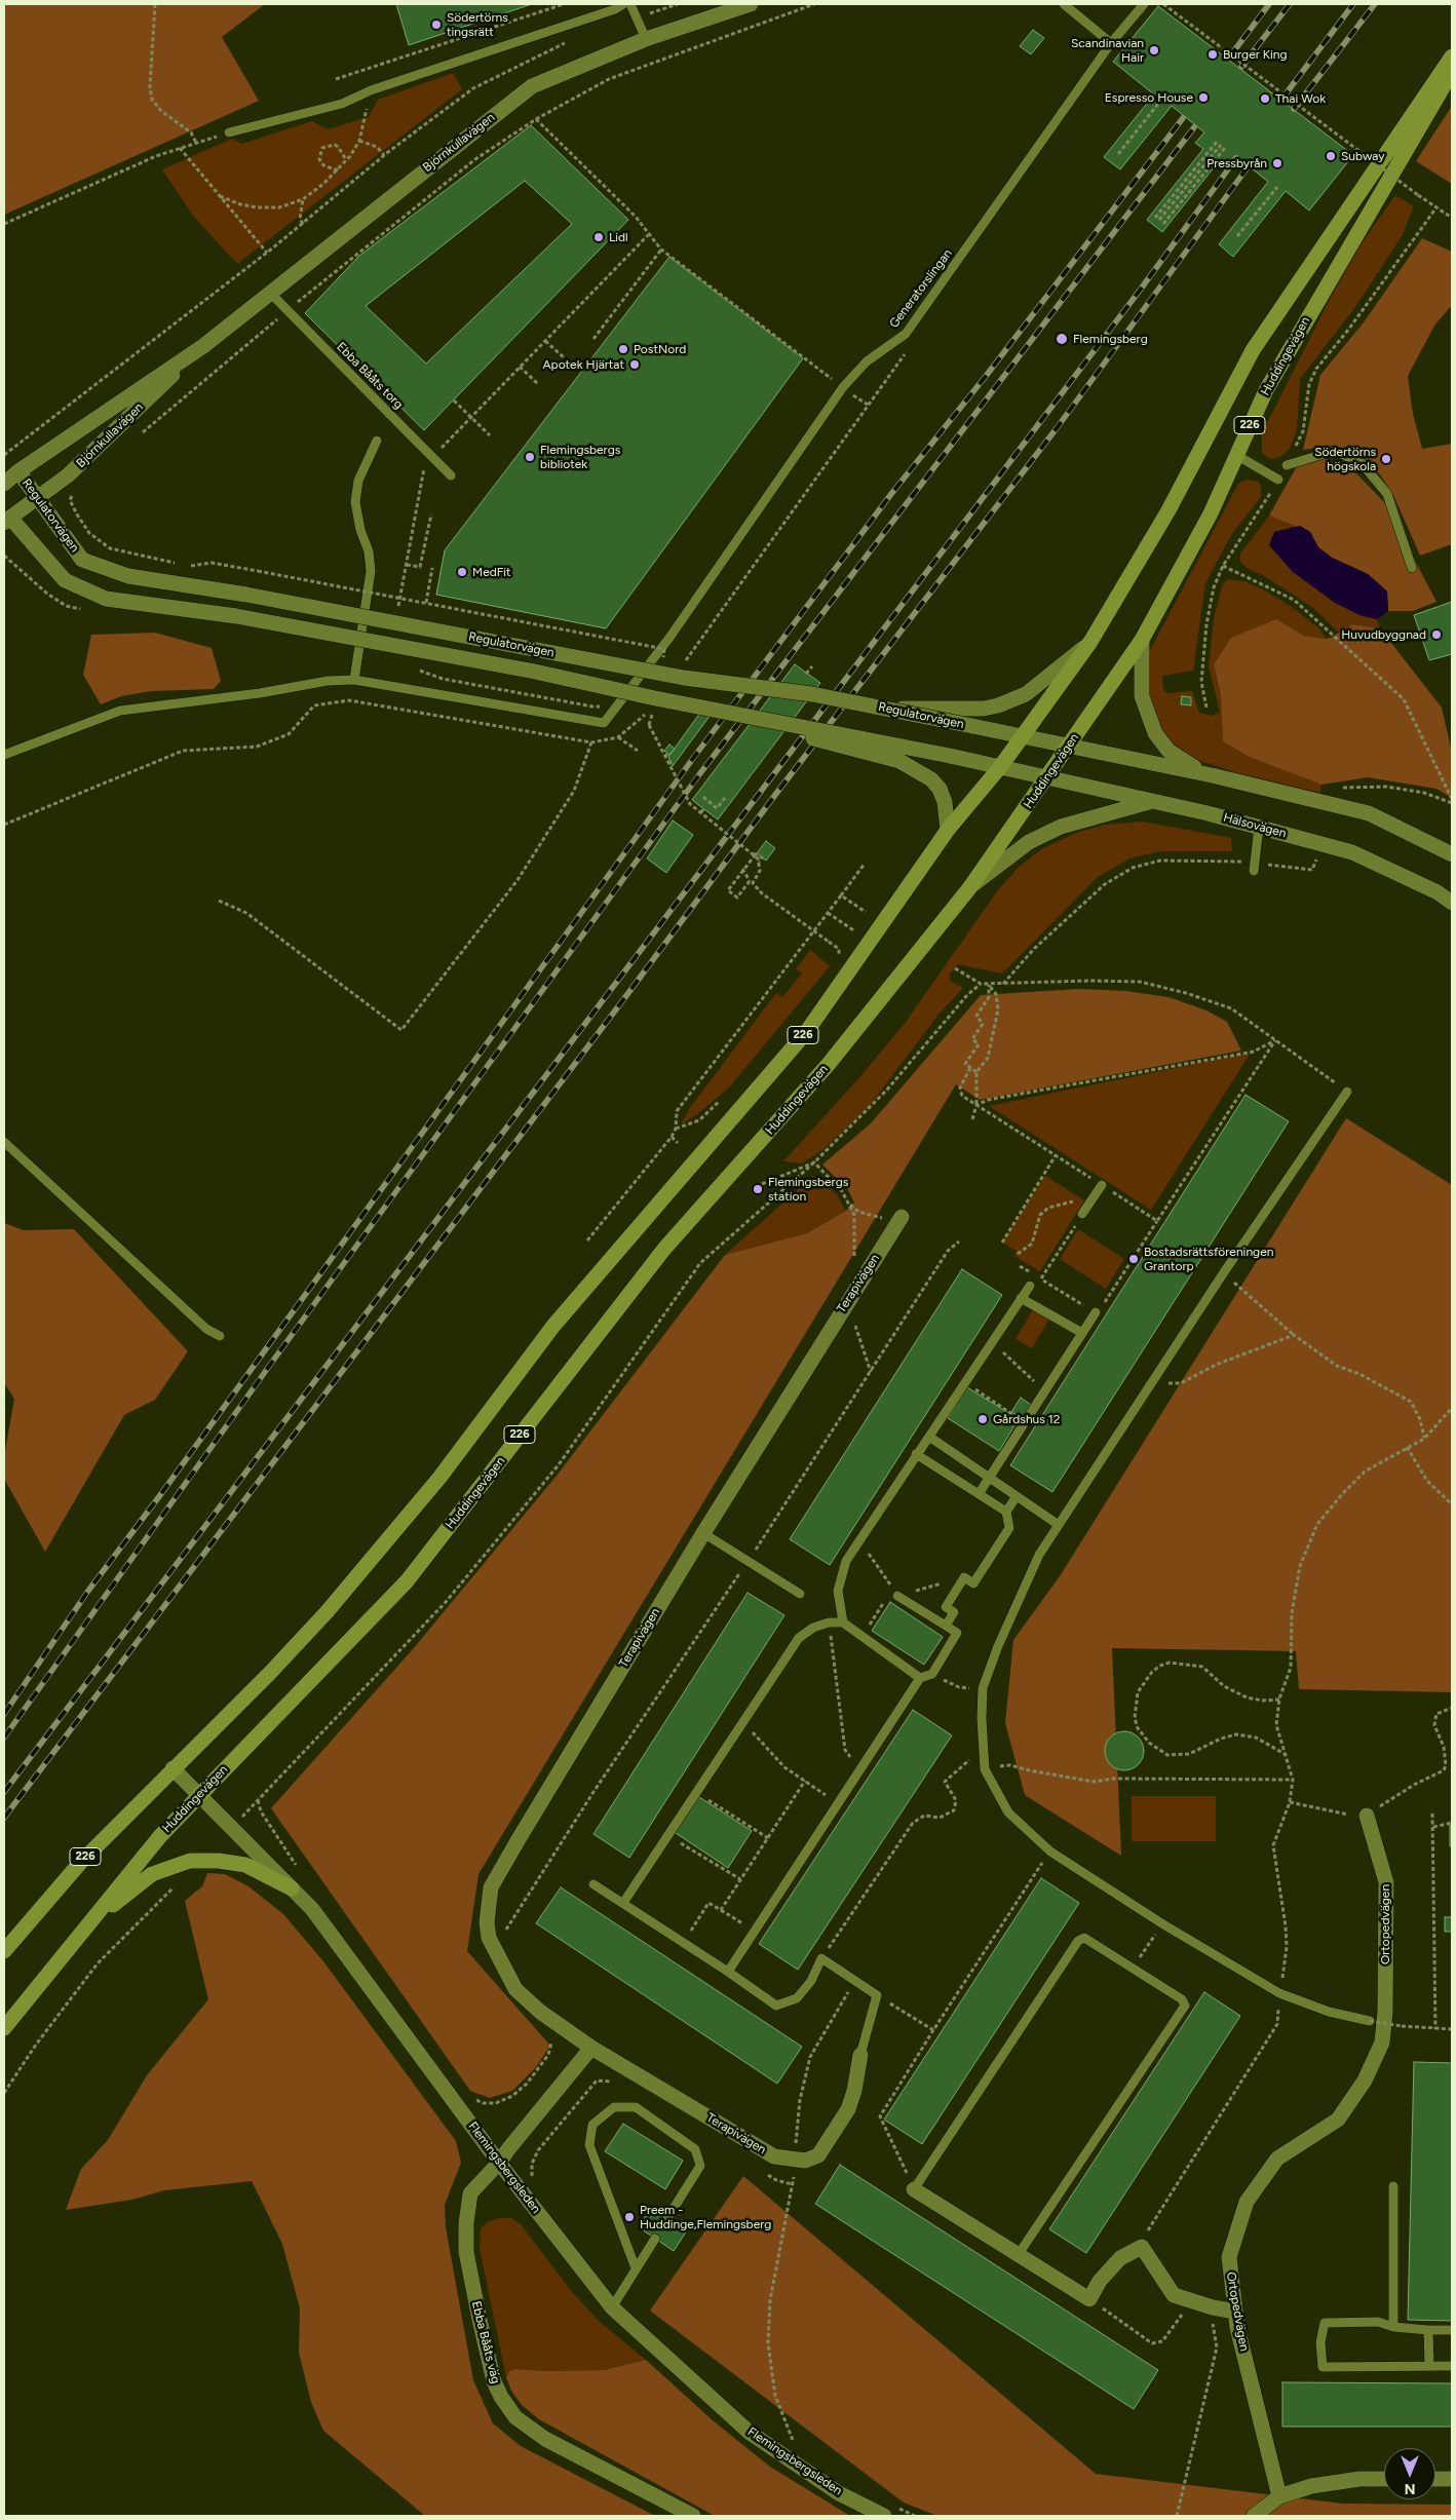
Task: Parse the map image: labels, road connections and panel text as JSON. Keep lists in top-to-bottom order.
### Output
{
  "streets": {
    "main road": ["Huddingevägen", "226"],
    "street": [
      "Björnkullavägen",
      "Regulatorvägen",
      "Hälsovägen",
      "Terapivägen",
      "Ortopedvägen",
      "Flemingsbergsleden",
      "Ebba Bååts väg"
    ],
    "lane": ["Generatorslingan", "Ebba Bååts torg"]
  },
  "crossings": [
    ["Björnkullavägen", "Ebba Bååts torg"],
    ["Björnkullavägen", "Regulatorvägen"],
    ["Huddingevägen", "Regulatorvägen"],
    ["Huddingevägen", "Hälsovägen"],
    ["Huddingevägen", "Flemingsbergsleden"],
    ["Regulatorvägen", "Hälsovägen"],
    ["Flemingsbergsleden", "Ebba Bååts väg"]
  ],
  "places": [
    "Södertörns tingsrätt",
    "Scandinavian Hair",
    "Burger King",
    "Espresso House",
    "Thai Wok",
    "Subway",
    "Pressbyrån",
    "Lidl",
    "Flemingsberg",
    "PostNord",
    "Apotek Hjärtat",
    "Flemingsbergs bibliotek",
    "Södertörns högskola",
    "MedFit",
    "Huvudbyggnad",
    "Flemingsbergs station",
    "Bostadsrättsföreningen Grantorp",
    "Gårdshus 12",
    "Preem - Huddinge,Flemingsberg"
  ],
  "north": "bottom"
}
